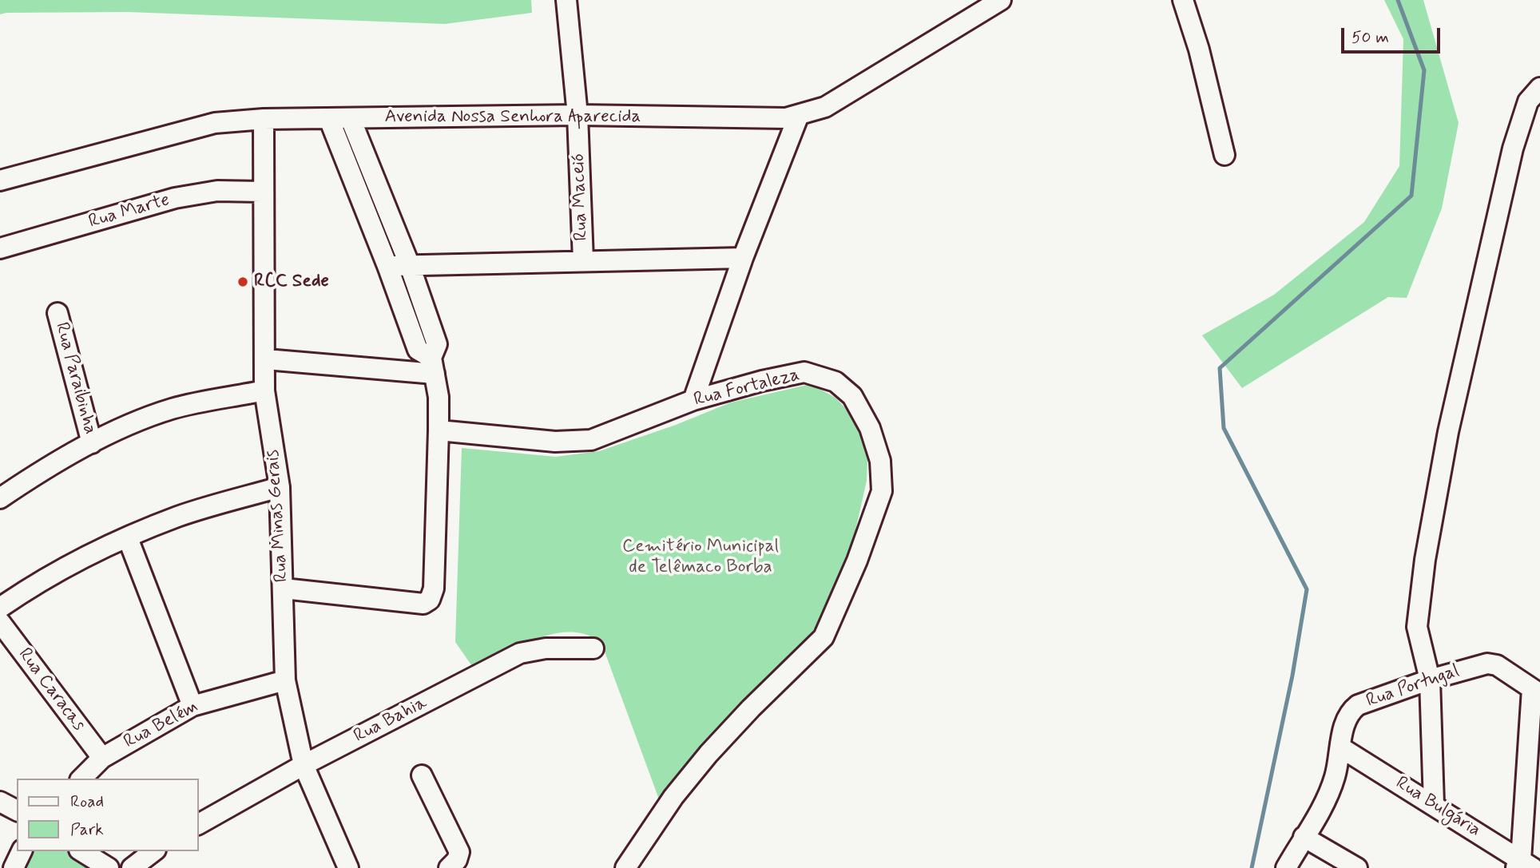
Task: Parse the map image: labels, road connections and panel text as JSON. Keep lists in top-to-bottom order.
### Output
{
  "streets": {
    "street": [
      "Avenida Nossa Senhora Aparecida",
      "Rua Maceió",
      "Rua Marte",
      "Rua Paraibinha",
      "Rua Fortaleza",
      "Rua Minas Gerais",
      "Rua Portugal",
      "Rua Caracas",
      "Rua Bahia",
      "Rua Belém",
      "Rua Bulgária"
    ]
  },
  "crossings": [
    ["Avenida Nossa Senhora Aparecida", "Rua Maceió"],
    ["Avenida Nossa Senhora Aparecida", "Rua Minas Gerais"],
    ["Rua Marte", "Rua Minas Gerais"],
    ["Rua Minas Gerais", "Rua Bahia"],
    ["Rua Minas Gerais", "Rua Belém"],
    ["Rua Portugal", "Rua Bulgária"],
    ["Rua Caracas", "Rua Belém"]
  ],
  "parks": ["Cemitério Municipal de Telêmaco Borba"],
  "places": ["RCC Sede"],
  "legend": ["Road", "Park"],
  "scale_bar": "50 m"
}
